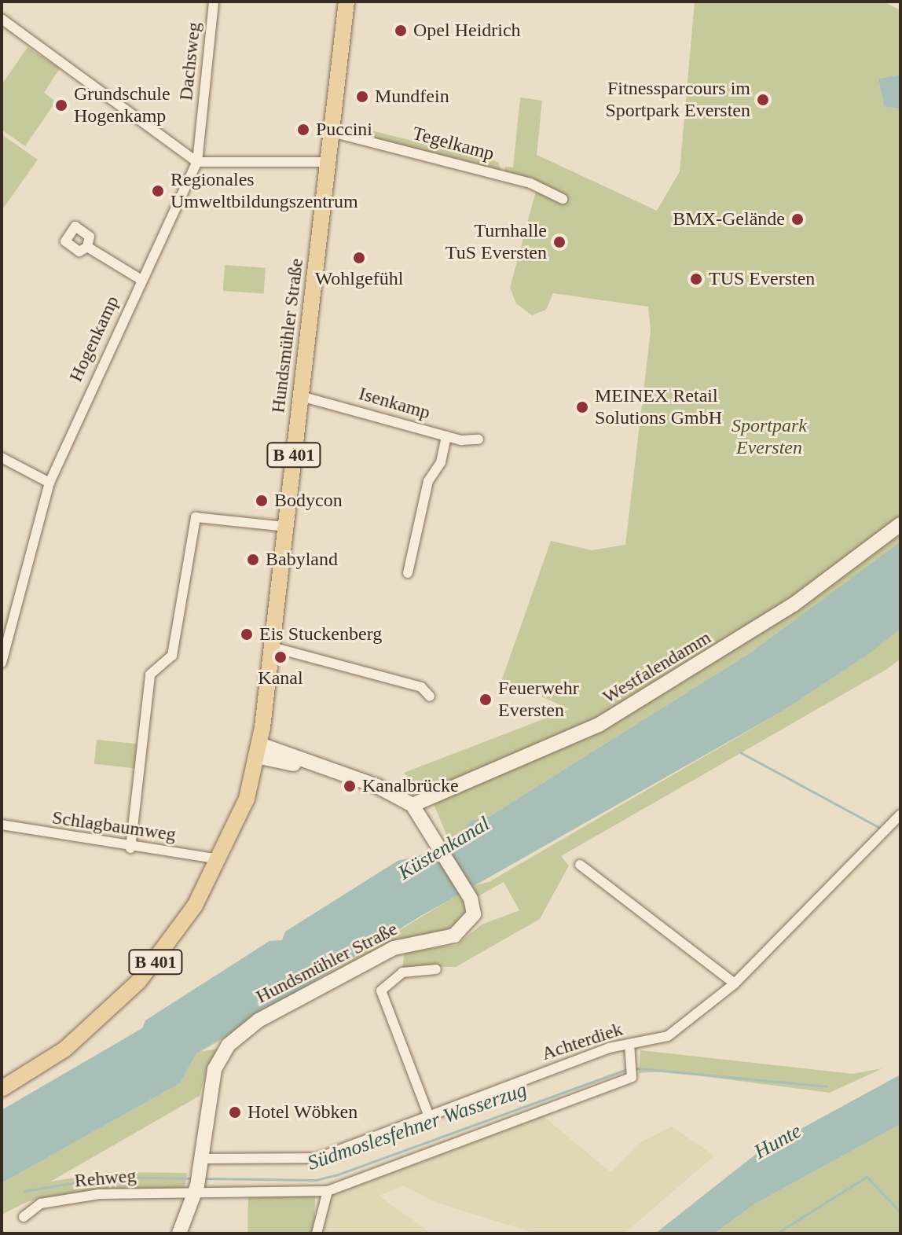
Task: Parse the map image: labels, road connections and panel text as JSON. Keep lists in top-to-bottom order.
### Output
{
  "streets": {
    "main road": ["Hundsmühler Straße", "B 401"],
    "street": [
      "Dachsweg",
      "Tegelkamp",
      "Hogenkamp",
      "Isenkamp",
      "Westfalendamm",
      "Schlagbaumweg",
      "Achterdiek",
      "Rehweg"
    ]
  },
  "crossings": [
    ["Dachsweg", "Hogenkamp"],
    ["Tegelkamp", "Hundsmühler Straße"],
    ["Hundsmühler Straße", "Isenkamp"],
    ["Hundsmühler Straße", "B 401"],
    ["Hundsmühler Straße", "Westfalendamm"],
    ["Hundsmühler Straße", "Achterdiek"],
    ["Hundsmühler Straße", "Rehweg"],
    ["B 401", "Schlagbaumweg"],
    ["Achterdiek", "Rehweg"]
  ],
  "water": ["Küstenkanal", "Südmoslesfehner Wasserzug", "Hunte"],
  "parks": ["Sportpark Eversten"],
  "places": [
    "Opel Heidrich",
    "Mundfein",
    "Fitnessparcours im Sportpark Eversten",
    "Grundschule Hogenkamp",
    "Puccini",
    "Regionales Umweltbildungszentrum",
    "BMX-Gelände",
    "Turnhalle TuS Eversten",
    "Wohlgefühl",
    "TUS Eversten",
    "MEINEX Retail Solutions GmbH",
    "Bodycon",
    "Babyland",
    "Eis Stuckenberg",
    "Kanal",
    "Feuerwehr Eversten",
    "Kanalbrücke",
    "Hotel Wöbken"
  ]
}
